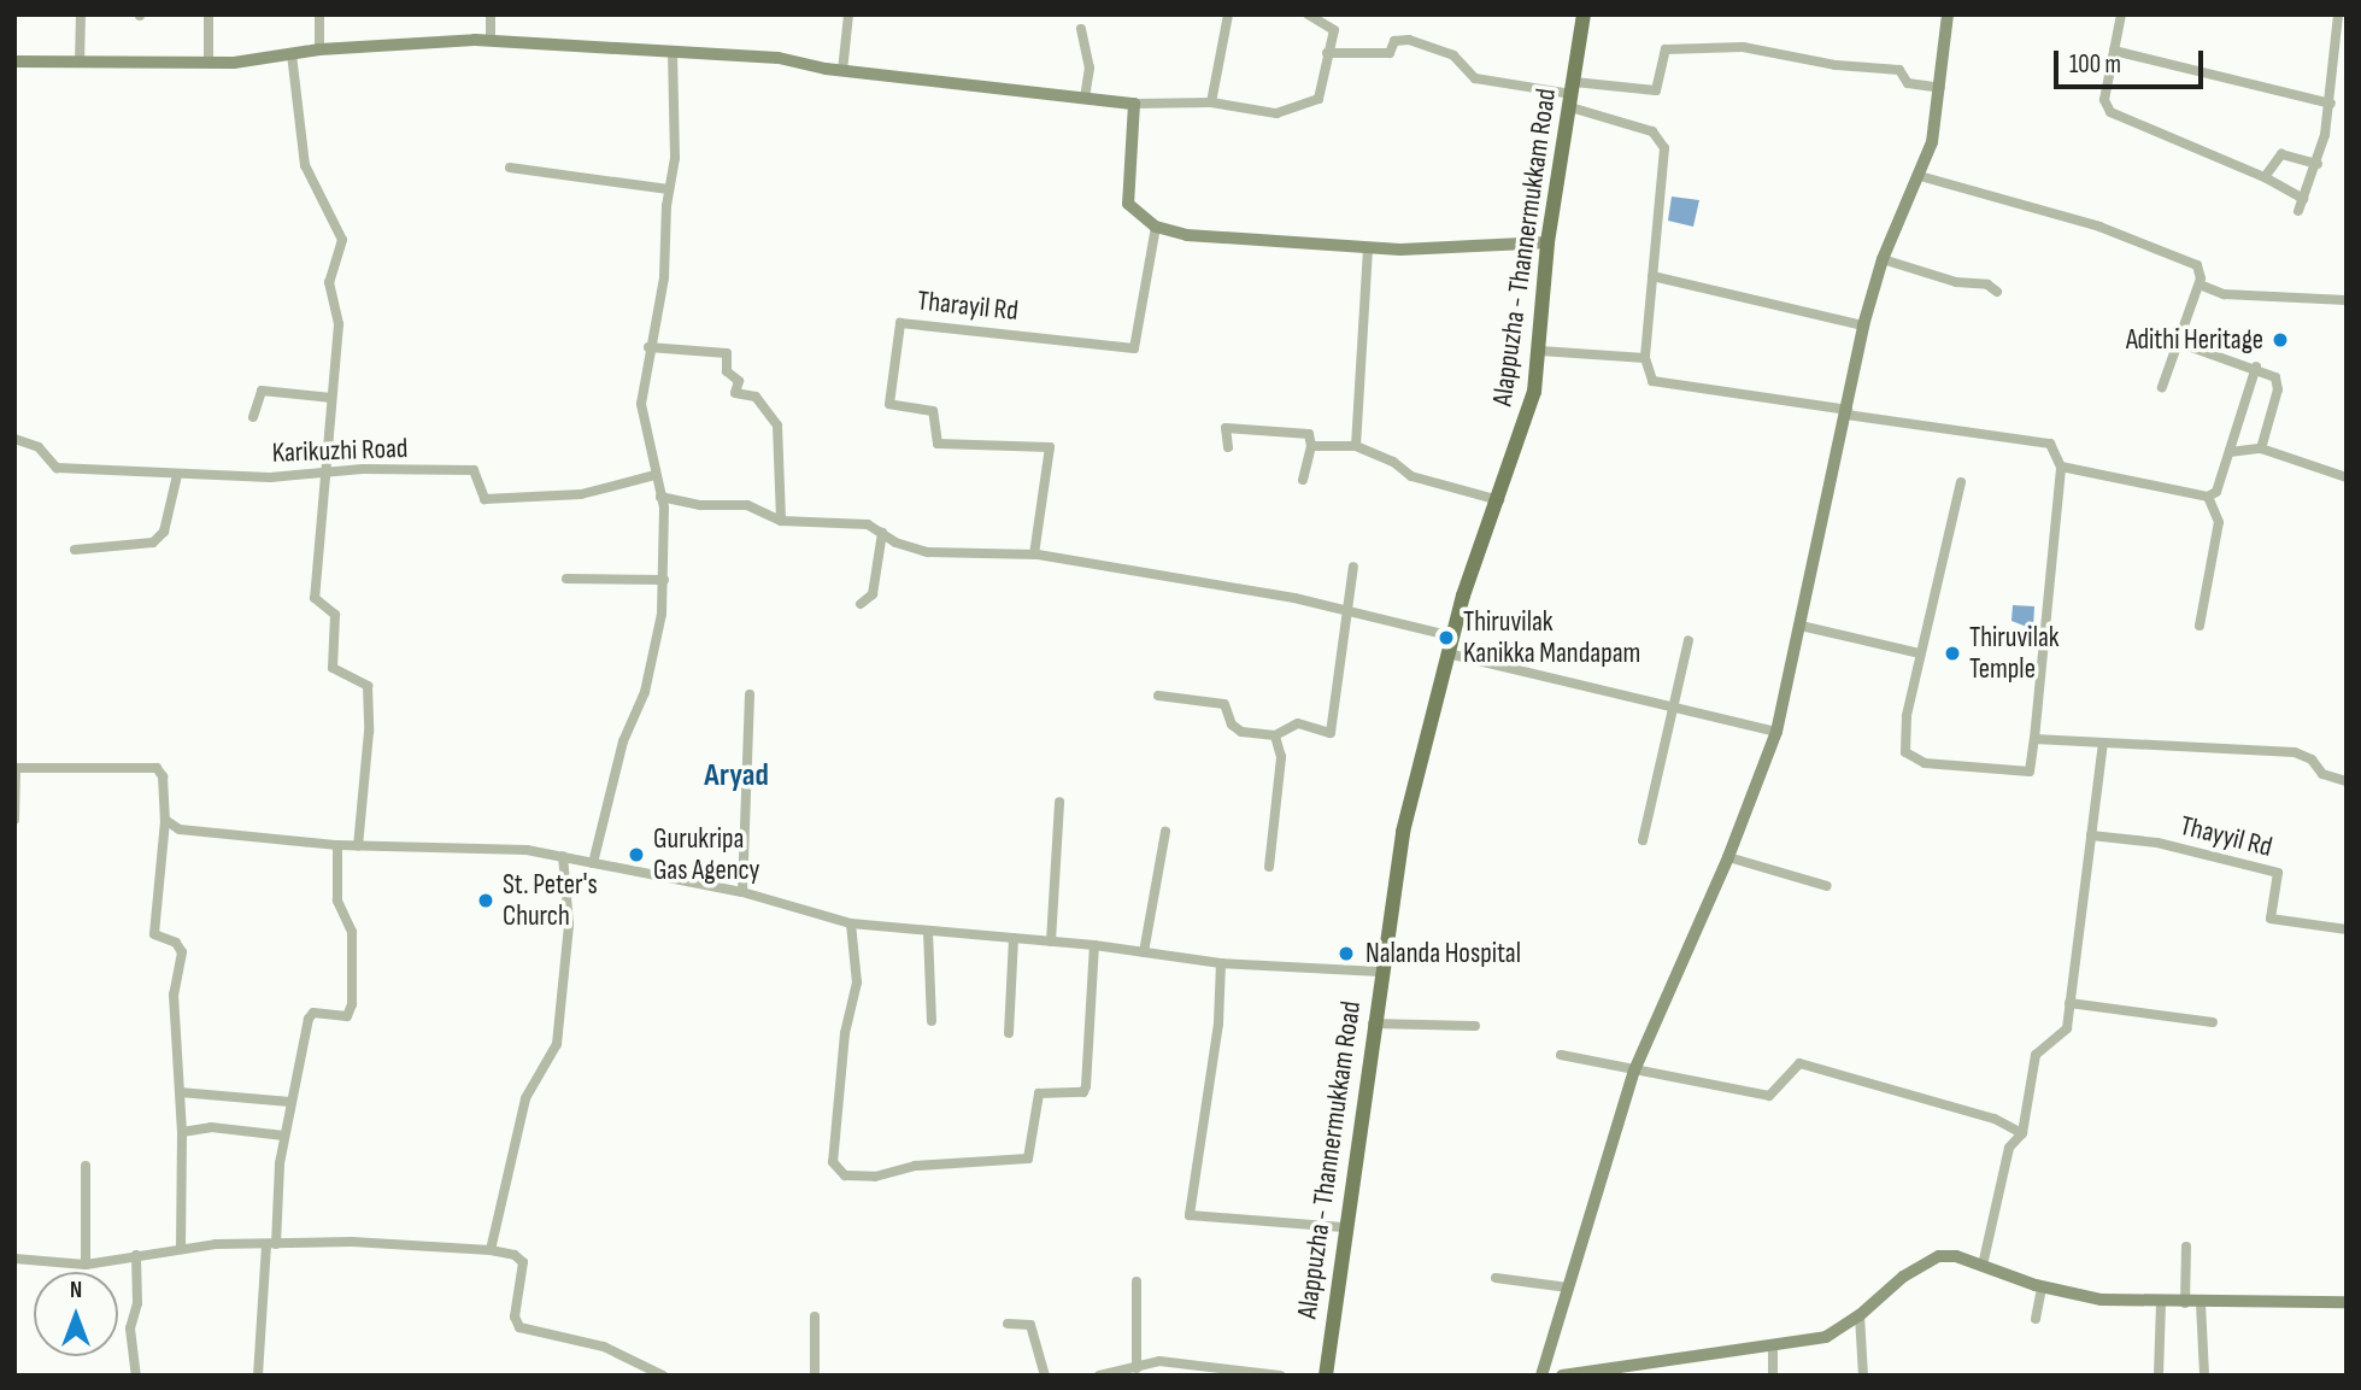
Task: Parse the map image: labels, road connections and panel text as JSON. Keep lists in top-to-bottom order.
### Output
{
  "streets": {
    "main road": ["Alappuzha - Thannermukkam Road"],
    "street": ["Tharayil Rd", "Karikuzhi Road", "Thayyil Rd"]
  },
  "districts": ["Aryad"],
  "places": [
    "Adithi Heritage",
    "Thiruvilak Kanikka Mandapam",
    "Thiruvilak Temple",
    "Gurukripa Gas Agency",
    "St. Peter's Church",
    "Nalanda Hospital"
  ],
  "scale_bar": "100 m",
  "north": "top"
}
